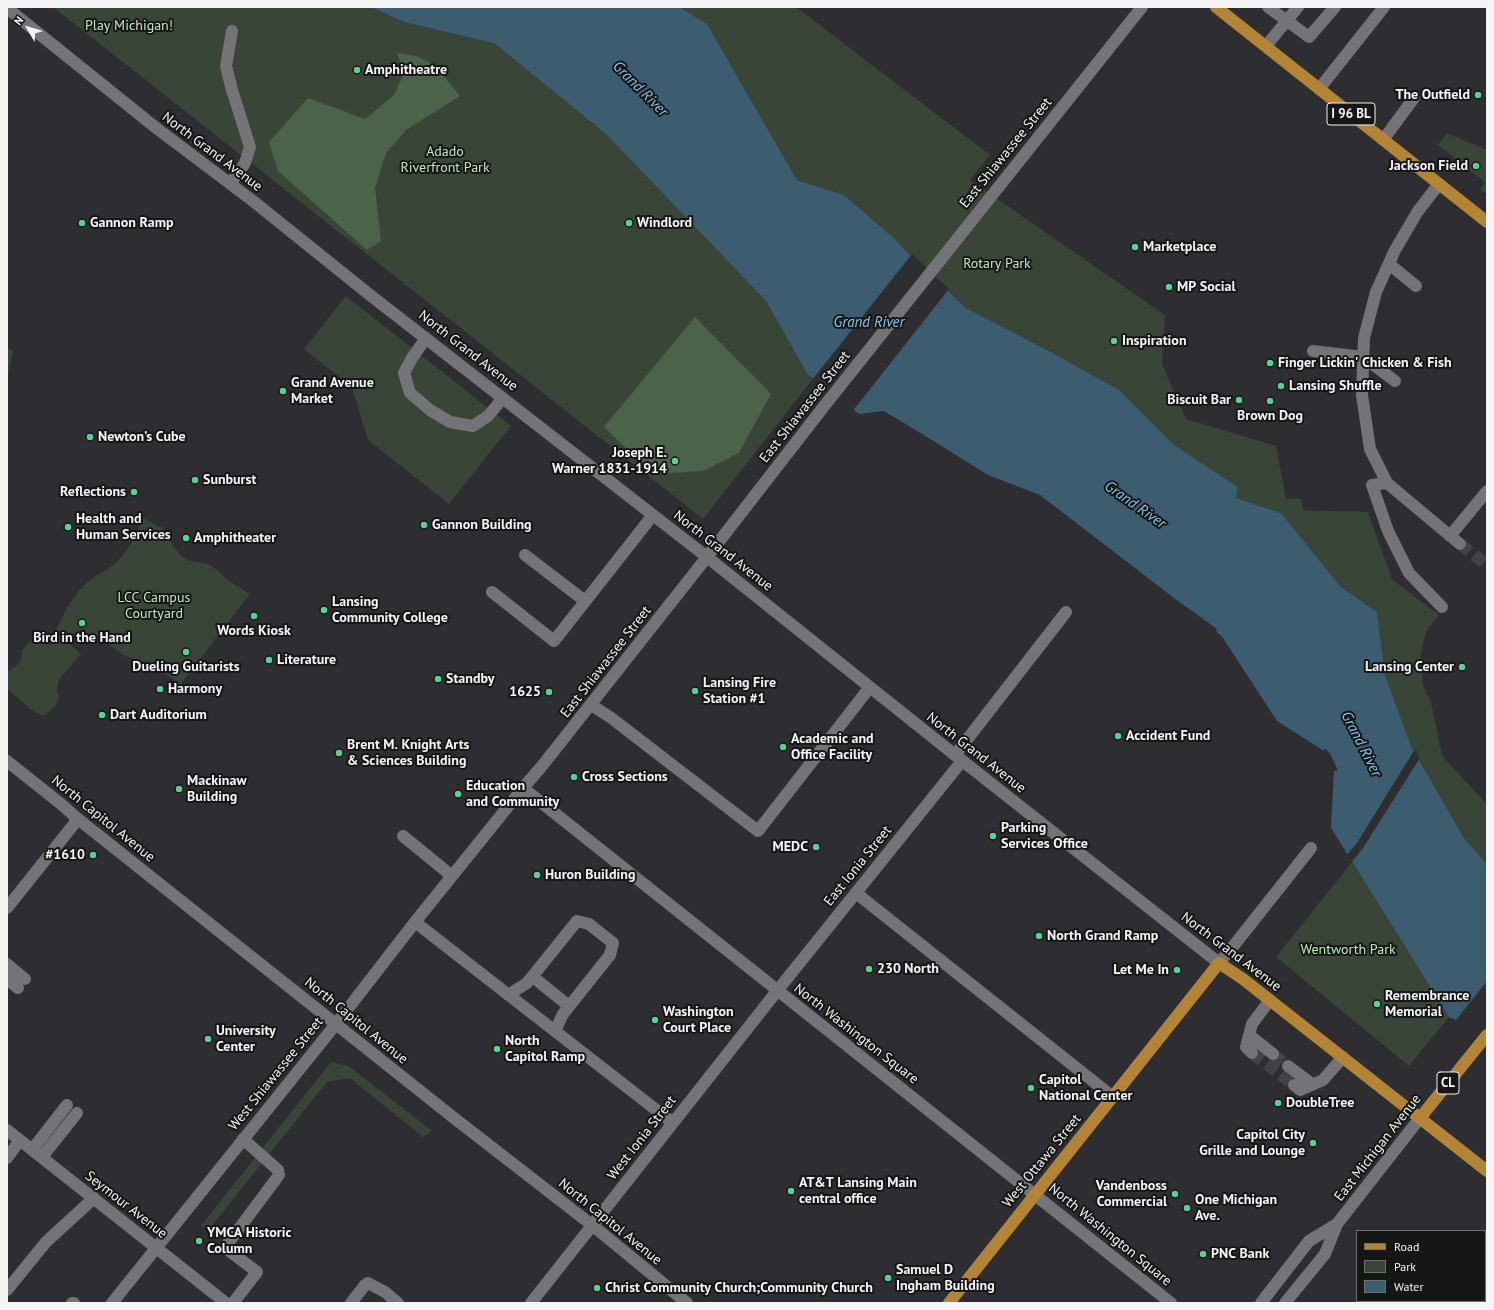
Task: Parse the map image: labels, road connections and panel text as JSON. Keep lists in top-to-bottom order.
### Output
{
  "streets": {
    "main road": [
      "I 96 BL",
      "North Grand Avenue",
      "CL",
      "East Michigan Avenue",
      "West Ottawa Street"
    ],
    "street": [
      "East Shiawassee Street",
      "North Capitol Avenue",
      "East Ionia Street",
      "North Washington Square",
      "West Shiawassee Street",
      "West Ionia Street",
      "Seymour Avenue"
    ]
  },
  "crossings": [
    ["North Grand Avenue", "East Shiawassee Street"],
    ["North Grand Avenue", "East Ionia Street"],
    ["North Grand Avenue", "East Michigan Avenue"],
    ["North Grand Avenue", "West Ottawa Street"],
    ["East Shiawassee Street", "North Washington Square"],
    ["East Shiawassee Street", "West Shiawassee Street"],
    ["North Capitol Avenue", "West Shiawassee Street"],
    ["North Capitol Avenue", "West Ionia Street"],
    ["East Ionia Street", "North Washington Square"],
    ["East Ionia Street", "West Ionia Street"],
    ["North Washington Square", "West Shiawassee Street"],
    ["North Washington Square", "West Ionia Street"],
    ["North Washington Square", "West Ottawa Street"],
    ["West Shiawassee Street", "Seymour Avenue"]
  ],
  "water": ["Grand River"],
  "parks": [
    "Play Michigan!",
    "Adado Riverfront Park",
    "Rotary Park",
    "LCC Campus Courtyard",
    "Wentworth Park"
  ],
  "places": [
    "Amphitheatre",
    "The Outfield",
    "Jackson Field",
    "Gannon Ramp",
    "Windlord",
    "Marketplace",
    "MP Social",
    "Inspiration",
    "Finger Lickin' Chicken & Fish",
    "Lansing Shuffle",
    "Grand Avenue Market",
    "Biscuit Bar",
    "Brown Dog",
    "Newton’s Cube",
    "Joseph E. Warner 1831-1914",
    "Sunburst",
    "Reflections",
    "Gannon Building",
    "Health and Human Services",
    "Amphitheater",
    "Lansing Community College",
    "Words Kiosk",
    "Bird in the Hand",
    "Dueling Guitarists",
    "Literature",
    "Lansing Center",
    "Standby",
    "Harmony",
    "Lansing Fire Station #1",
    "1625",
    "Dart Auditorium",
    "Accident Fund",
    "Academic and Office Facility",
    "Brent M. Knight Arts & Sciences Building",
    "Cross Sections",
    "Mackinaw Building",
    "Education and Community",
    "Parking Services Office",
    "MEDC",
    "#1610",
    "Huron Building",
    "North Grand Ramp",
    "230 North",
    "Let Me In",
    "Remembrance Memorial",
    "Washington Court Place",
    "University Center",
    "North Capitol Ramp",
    "Capitol National Center",
    "DoubleTree",
    "Capitol City Grille and Lounge",
    "AT&T Lansing Main central office",
    "Vandenboss Commercial",
    "One Michigan Ave.",
    "YMCA Historic Column",
    "PNC Bank",
    "Samuel D Ingham Building",
    "Christ Community Church;Community Church"
  ],
  "legend": ["Road", "Park", "Water"],
  "north": "top left"
}
